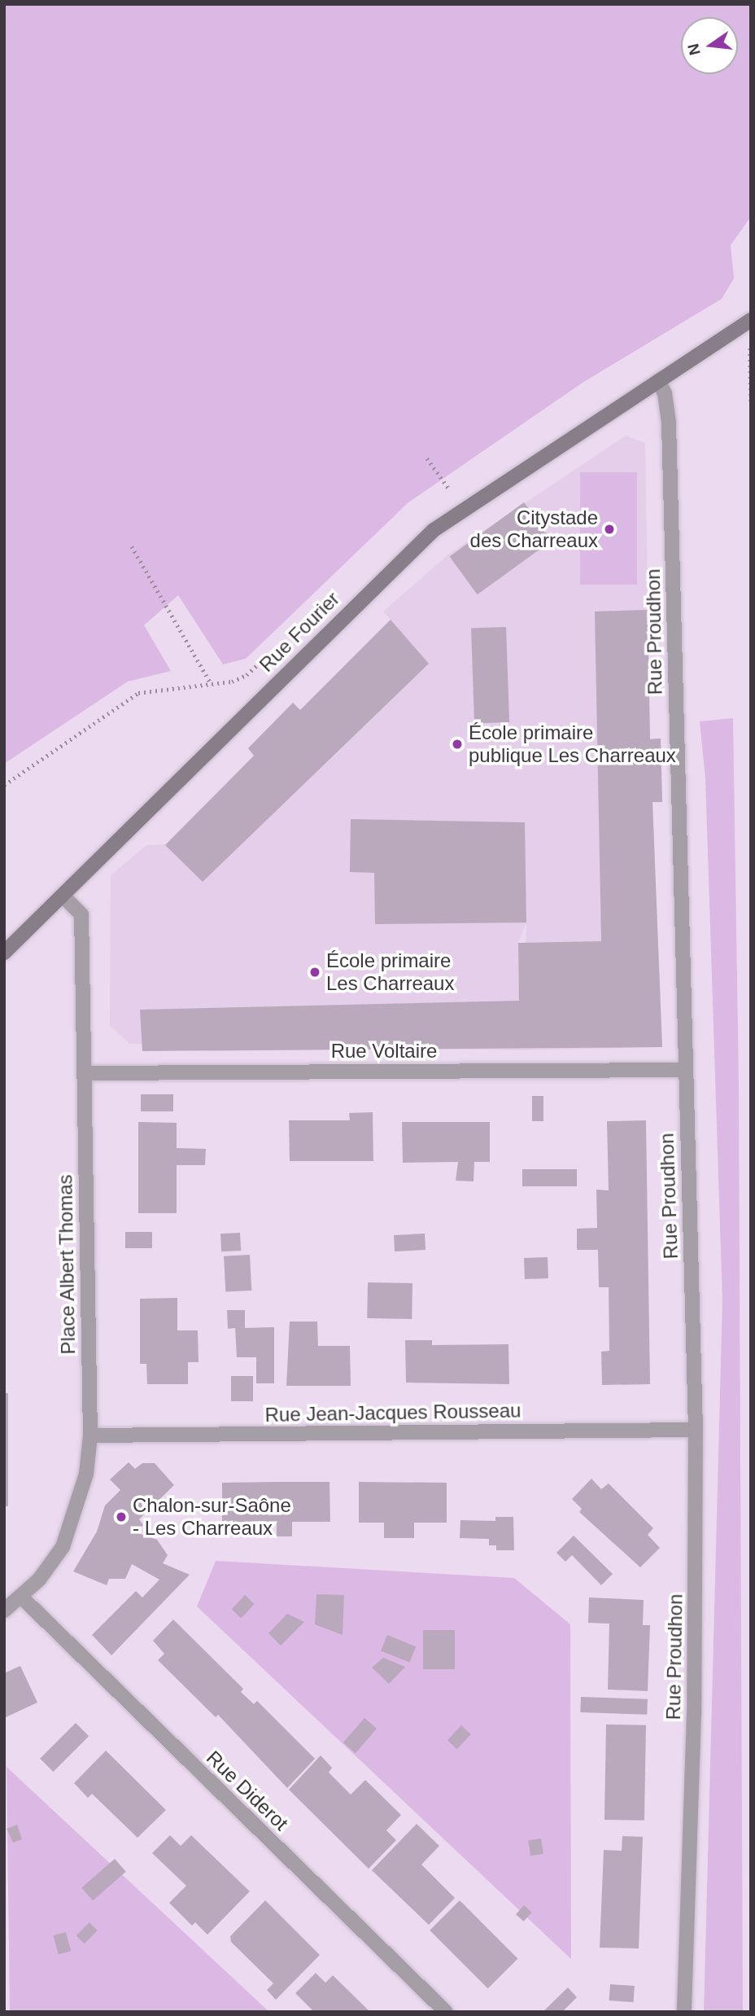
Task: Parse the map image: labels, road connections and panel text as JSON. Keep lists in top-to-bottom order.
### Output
{
  "streets": {
    "main road": ["Rue Fourier"],
    "street": [
      "Rue Proudhon",
      "Rue Voltaire",
      "Place Albert Thomas",
      "Rue Jean-Jacques Rousseau",
      "Rue Diderot"
    ]
  },
  "crossings": [
    ["Rue Fourier", "Rue Proudhon"],
    ["Rue Fourier", "Place Albert Thomas"],
    ["Rue Proudhon", "Rue Voltaire"],
    ["Rue Proudhon", "Rue Jean-Jacques Rousseau"],
    ["Rue Voltaire", "Place Albert Thomas"],
    ["Place Albert Thomas", "Rue Jean-Jacques Rousseau"],
    ["Place Albert Thomas", "Rue Diderot"]
  ],
  "places": [
    "Citystade des Charreaux",
    "École primaire publique Les Charreaux",
    "École primaire Les Charreaux",
    "Chalon-sur-Saône - Les Charreaux"
  ],
  "north": "left"
}
